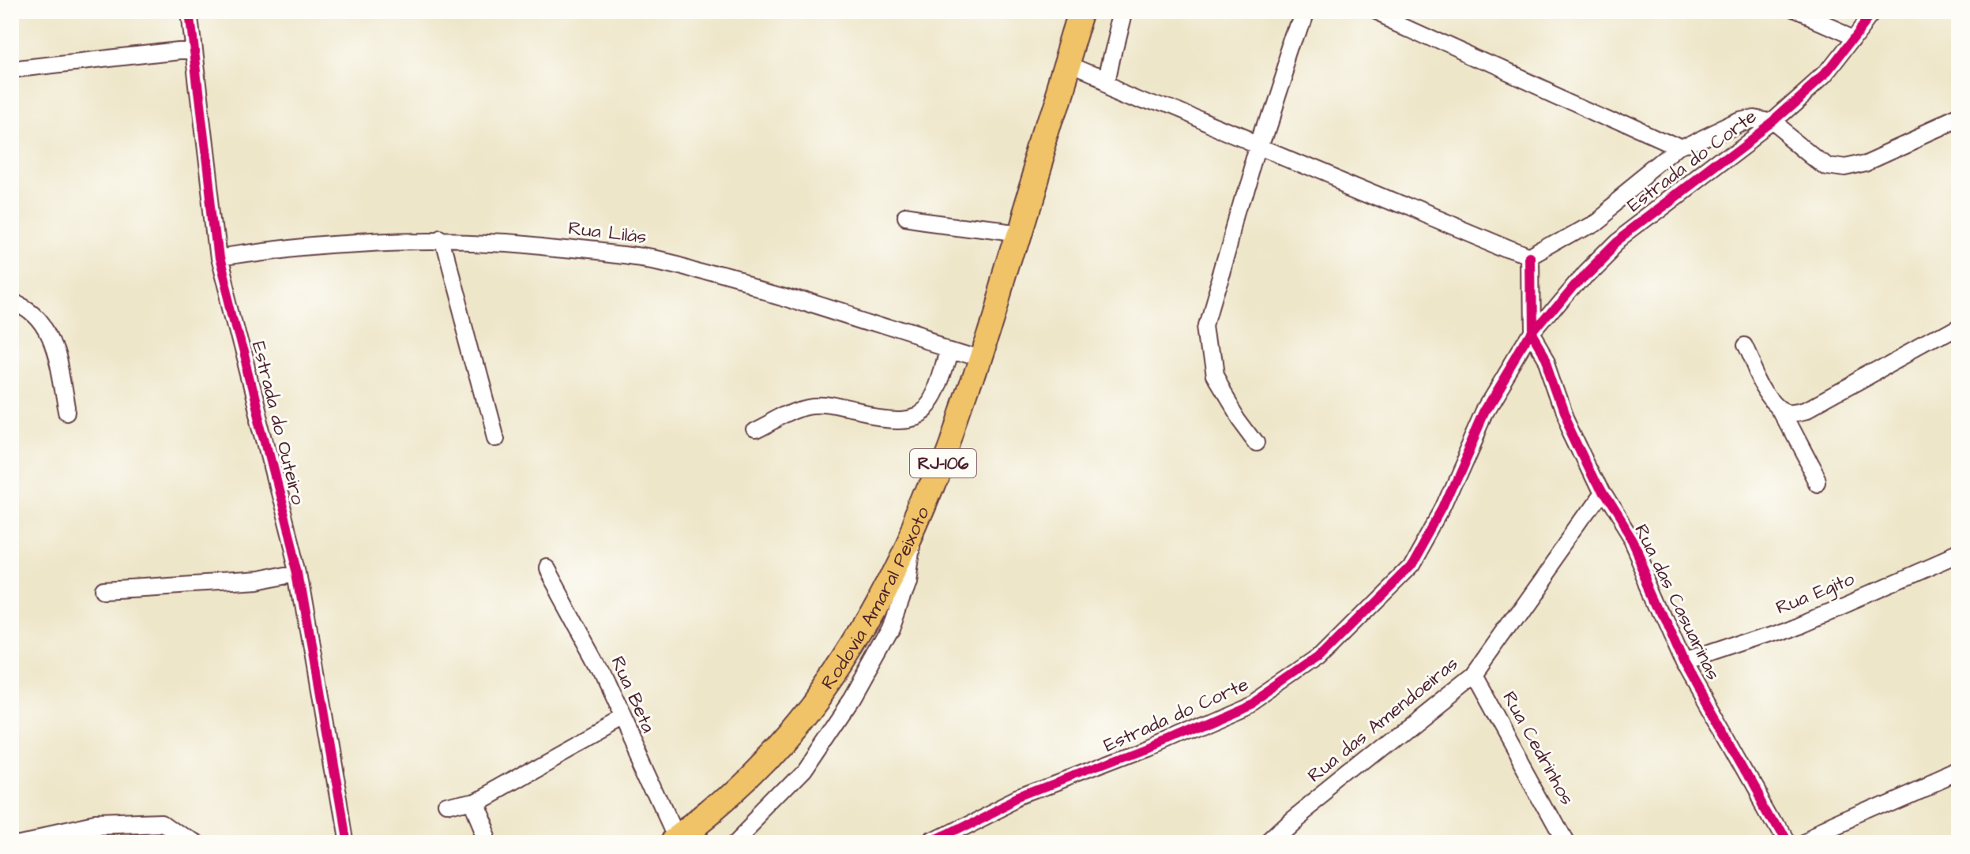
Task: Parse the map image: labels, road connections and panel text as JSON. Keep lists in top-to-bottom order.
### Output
{
  "streets": {
    "highway": ["RJ-106", "Rodovia Amaral Peixoto"],
    "street": [
      "Estrada do Corte",
      "Rua Lilás",
      "Estrada do Outeiro",
      "Rua Egito",
      "Rua das Casuarinas",
      "Rua Beta",
      "Rua das Amendoeiras",
      "Rua Cedrinhos"
    ]
  },
  "crossings": [
    ["Estrada do Corte", "Rua das Casuarinas"],
    ["Rua Lilás", "Estrada do Outeiro"],
    ["Rua Lilás", "Rodovia Amaral Peixoto"],
    ["Rua Egito", "Rua das Casuarinas"],
    ["Rodovia Amaral Peixoto", "Rua Beta"],
    ["Rua das Casuarinas", "Rua das Amendoeiras"],
    ["Rua das Amendoeiras", "Rua Cedrinhos"]
  ]
}
